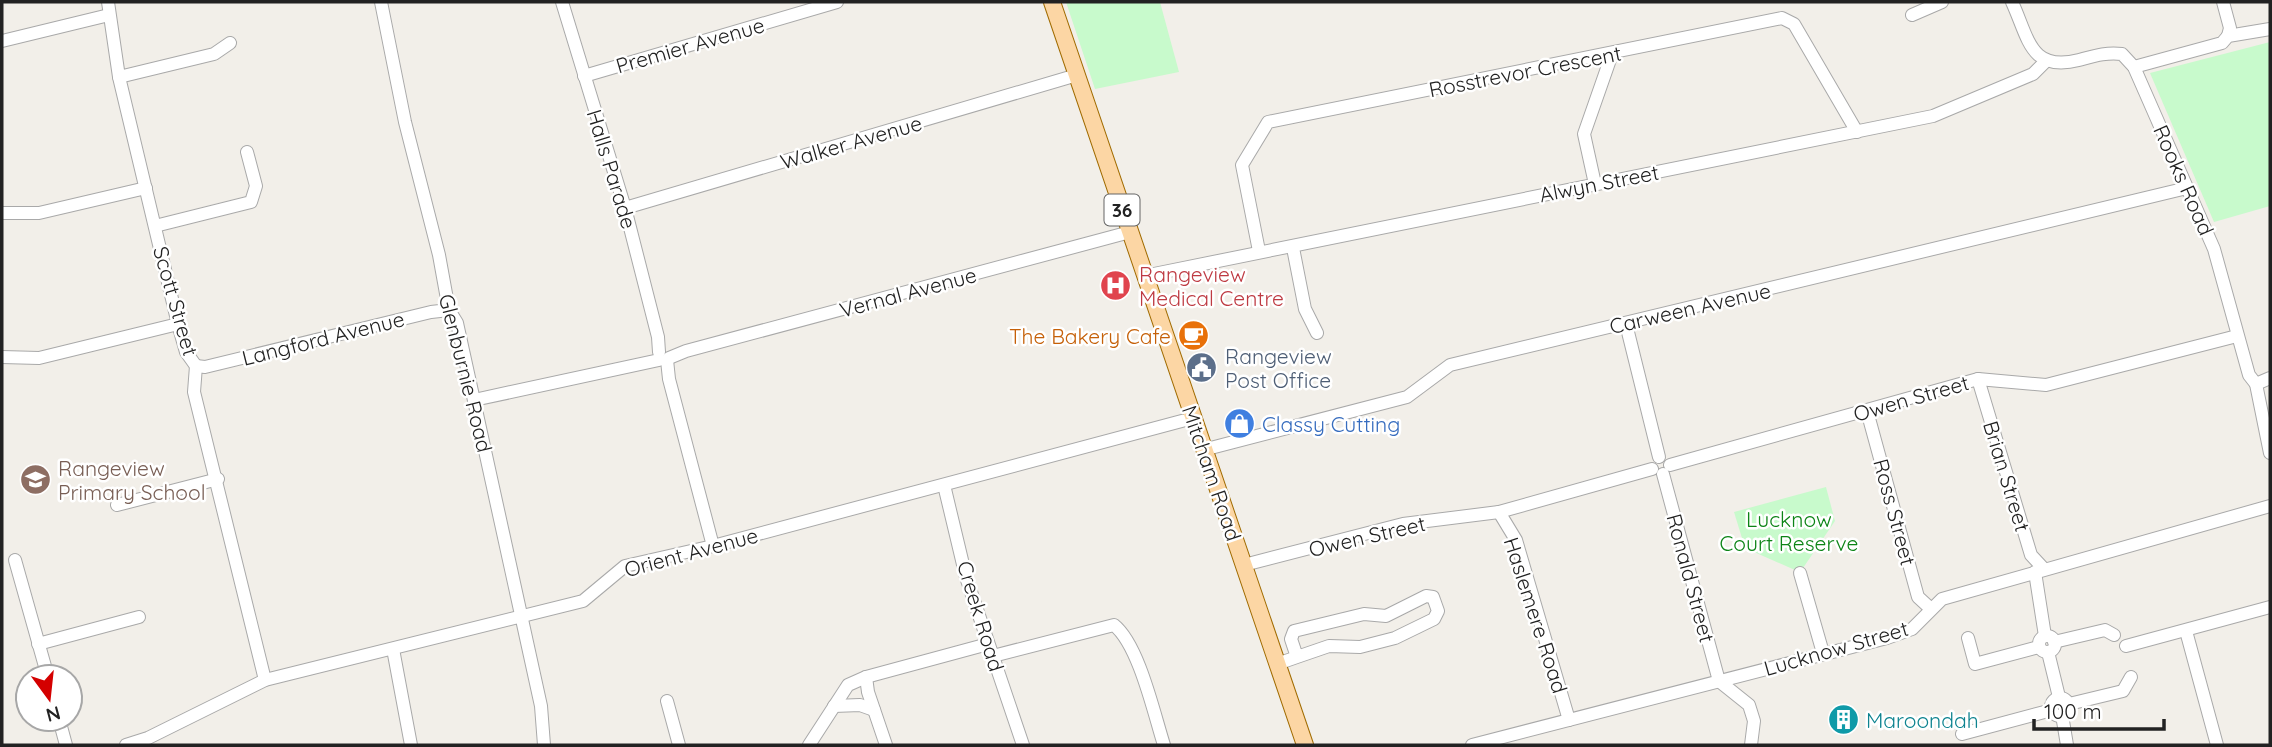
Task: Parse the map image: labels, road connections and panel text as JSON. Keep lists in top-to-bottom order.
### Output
{
  "streets": {
    "main road": ["36", "Mitcham Road"],
    "street": [
      "Premier Avenue",
      "Rosstrevor Crescent",
      "Walker Avenue",
      "Halls Parade",
      "Rooks Road",
      "Alwyn Street",
      "Vernal Avenue",
      "Scott Street",
      "Carween Avenue",
      "Langford Avenue",
      "Glenburnie Road",
      "Owen Street",
      "Brian Street",
      "Ross Street",
      "Orient Avenue",
      "Ronald Street",
      "Haslemere Road",
      "Creek Road",
      "Lucknow Street"
    ]
  },
  "crossings": [
    ["Premier Avenue", "Halls Parade"],
    ["Rosstrevor Crescent", "Alwyn Street"],
    ["Walker Avenue", "Halls Parade"],
    ["Walker Avenue", "Mitcham Road"],
    ["Halls Parade", "Vernal Avenue"],
    ["Halls Parade", "Orient Avenue"],
    ["Rooks Road", "Carween Avenue"],
    ["Rooks Road", "Owen Street"],
    ["Alwyn Street", "Mitcham Road"],
    ["Vernal Avenue", "Glenburnie Road"],
    ["Vernal Avenue", "Mitcham Road"],
    ["Scott Street", "Langford Avenue"],
    ["Scott Street", "Orient Avenue"],
    ["Carween Avenue", "Mitcham Road"],
    ["Langford Avenue", "Glenburnie Road"],
    ["Glenburnie Road", "Orient Avenue"],
    ["Owen Street", "Mitcham Road"],
    ["Owen Street", "Brian Street"],
    ["Owen Street", "Ross Street"],
    ["Owen Street", "Ronald Street"],
    ["Owen Street", "Haslemere Road"],
    ["Mitcham Road", "Orient Avenue"],
    ["Brian Street", "Lucknow Street"],
    ["Ross Street", "Lucknow Street"],
    ["Orient Avenue", "Creek Road"],
    ["Ronald Street", "Lucknow Street"],
    ["Haslemere Road", "Lucknow Street"]
  ],
  "parks": ["Lucknow Court Reserve"],
  "places": {
    "hospital": ["Rangeview Medical Centre"],
    "cafe": ["The Bakery Cafe"],
    "public building": ["Rangeview Post Office"],
    "shop": ["Classy Cutting"],
    "school or university": ["Rangeview Primary School"],
    "building": ["Maroondah"]
  },
  "scale_bar": "100 m",
  "north": "bottom"
}
